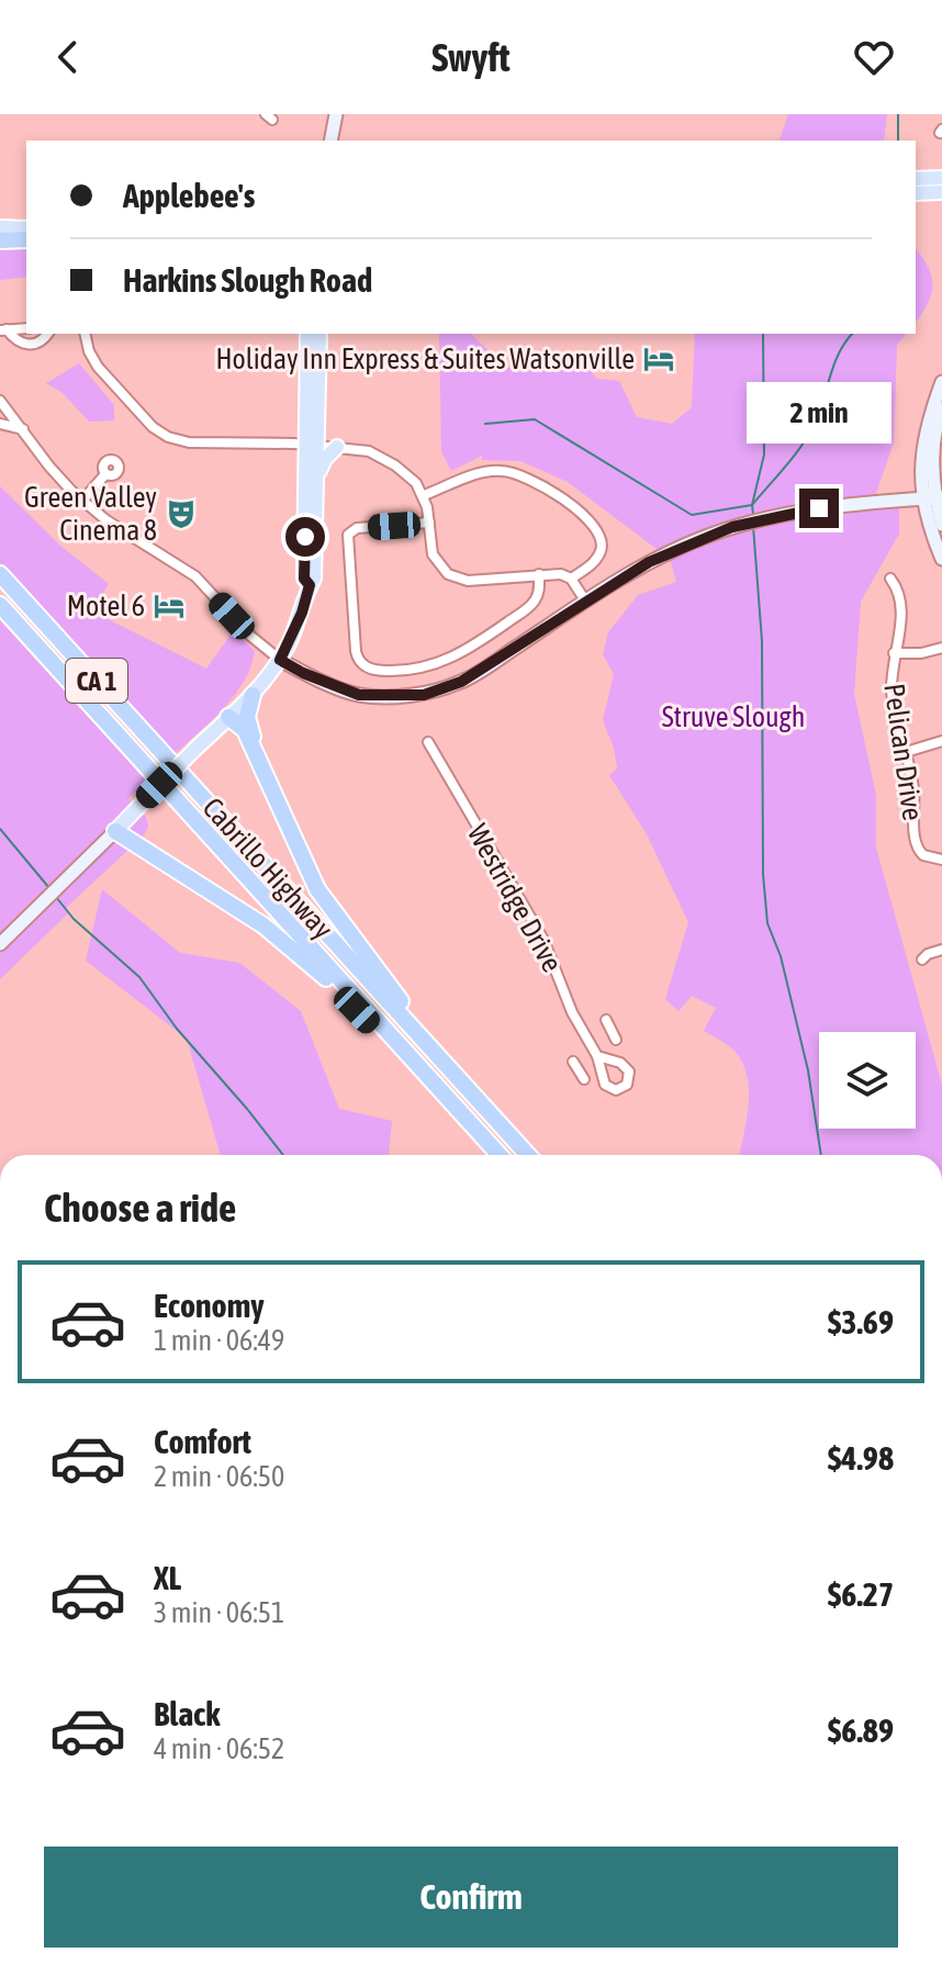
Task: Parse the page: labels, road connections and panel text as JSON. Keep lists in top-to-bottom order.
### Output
{
  "streets": {
    "highway": ["CA 1", "Cabrillo Highway"],
    "street": ["Pelican Drive", "Westridge Drive"]
  },
  "parks": ["Struve Slough"],
  "places": {
    "hotel": ["Holiday Inn Express & Suites Watsonville", "Motel 6"],
    "theatre": ["Green Valley Cinema 8"]
  },
  "page": {
    "header": "Swyft",
    "banner": ["Applebee's", "Harkins Slough Road"],
    "bubble": "2 min",
    "heading": "Choose a ride",
    "list": [
      {
        "name": "Economy",
        "note": "1 min · 06:49",
        "value": "$3.69"
      },
      {
        "name": "Comfort",
        "note": "2 min · 06:50",
        "value": "$4.98"
      },
      {
        "name": "XL",
        "note": "3 min · 06:51",
        "value": "$6.27"
      },
      {
        "name": "Black",
        "note": "4 min · 06:52",
        "value": "$6.89"
      }
    ],
    "buttons": "Confirm"
  }
}
